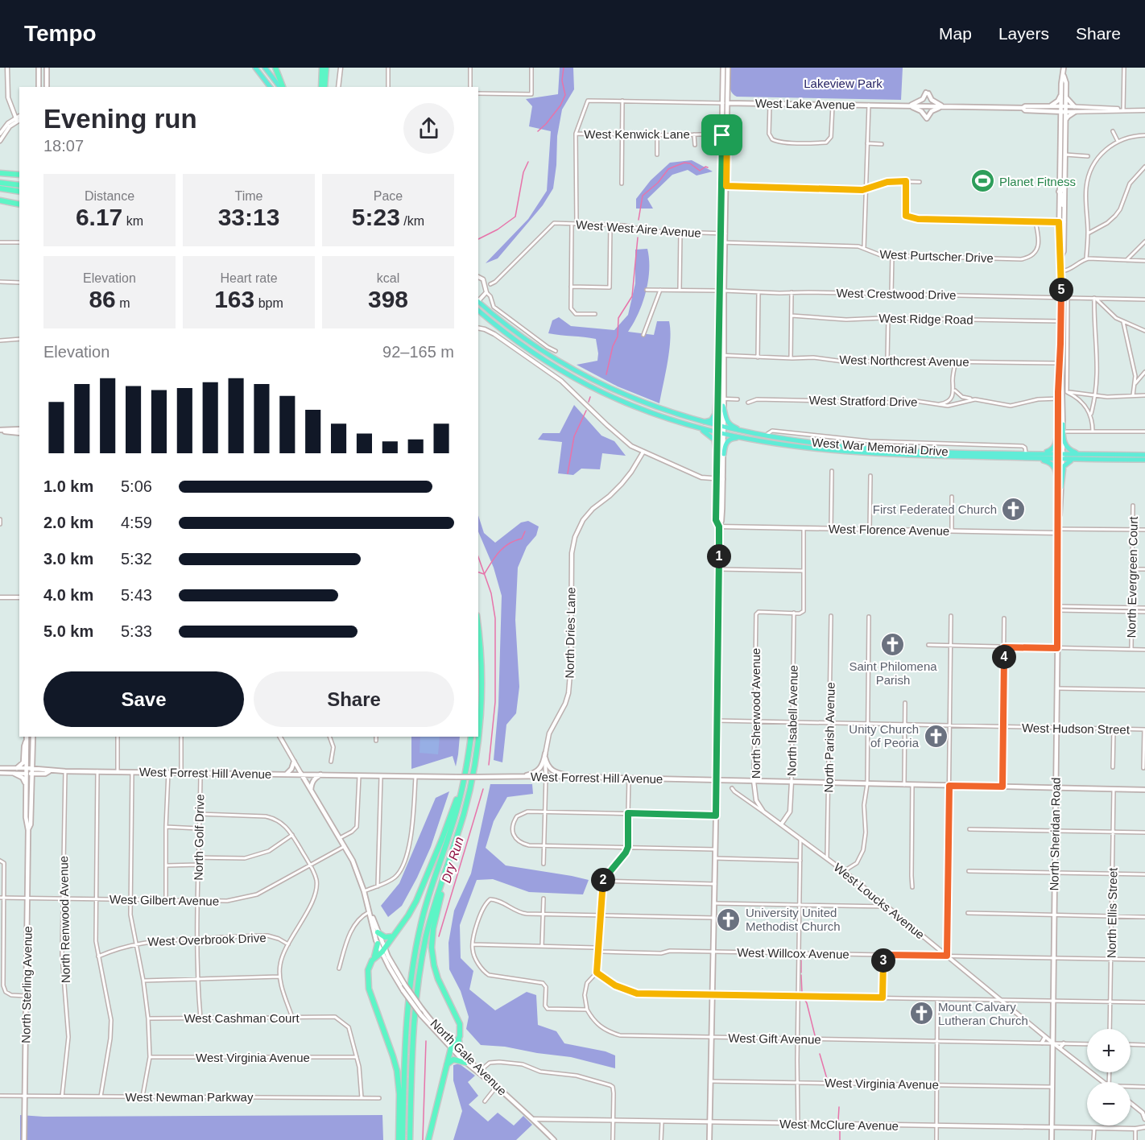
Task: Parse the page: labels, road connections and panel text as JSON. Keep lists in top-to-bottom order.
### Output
{
  "streets": {
    "highway": ["West War Memorial Drive"],
    "main road": [
      "West Lake Avenue",
      "West Forrest Hill Avenue",
      "North Sheridan Road",
      "North Sterling Avenue",
      "North Gale Avenue"
    ],
    "street": [
      "West Kenwick Lane",
      "West West Aire Avenue",
      "West Purtscher Drive",
      "West Crestwood Drive",
      "West Ridge Road",
      "West Northcrest Avenue",
      "West Stratford Drive",
      "West Florence Avenue",
      "North Evergreen Court",
      "North Dries Lane",
      "North Sherwood Avenue",
      "North Isabell Avenue",
      "West Hudson Street",
      "North Parish Avenue",
      "North Golf Drive",
      "West Gilbert Avenue",
      "West Loucks Avenue",
      "North Ellis Street",
      "North Renwood Avenue",
      "West Overbrook Drive",
      "West Willcox Avenue",
      "West Cashman Court",
      "West Gift Avenue",
      "West Virginia Avenue",
      "West Newman Parkway",
      "West McClure Avenue"
    ]
  },
  "crossings": [
    ["West Lake Avenue", "West Kenwick Lane"],
    ["West Lake Avenue", "North Sheridan Road"],
    ["West Crestwood Drive", "North Sheridan Road"],
    ["West Ridge Road", "North Sheridan Road"],
    ["West Northcrest Avenue", "North Sheridan Road"],
    ["West Stratford Drive", "North Sheridan Road"],
    ["West War Memorial Drive", "North Sheridan Road"],
    ["West Florence Avenue", "North Evergreen Court"],
    ["West Florence Avenue", "North Sheridan Road"],
    ["North Dries Lane", "West Forrest Hill Avenue"],
    ["North Sherwood Avenue", "North Isabell Avenue"],
    ["North Sherwood Avenue", "West Hudson Street"],
    ["North Sherwood Avenue", "West Forrest Hill Avenue"],
    ["North Sherwood Avenue", "West Loucks Avenue"],
    ["North Isabell Avenue", "West Hudson Street"],
    ["North Isabell Avenue", "West Forrest Hill Avenue"],
    ["North Isabell Avenue", "West Loucks Avenue"],
    ["West Hudson Street", "North Parish Avenue"],
    ["West Hudson Street", "North Sheridan Road"],
    ["North Parish Avenue", "West Forrest Hill Avenue"],
    ["North Parish Avenue", "West Loucks Avenue"],
    ["West Forrest Hill Avenue", "North Sheridan Road"],
    ["West Forrest Hill Avenue", "North Golf Drive"],
    ["West Forrest Hill Avenue", "North Ellis Street"],
    ["West Forrest Hill Avenue", "North Renwood Avenue"],
    ["West Forrest Hill Avenue", "North Sterling Avenue"],
    ["West Forrest Hill Avenue", "North Gale Avenue"],
    ["North Sheridan Road", "West Loucks Avenue"],
    ["North Sheridan Road", "West Willcox Avenue"],
    ["North Sheridan Road", "West Gift Avenue"],
    ["North Sheridan Road", "West Virginia Avenue"],
    ["North Sheridan Road", "West McClure Avenue"],
    ["North Golf Drive", "West Gilbert Avenue"],
    ["North Golf Drive", "West Overbrook Drive"],
    ["North Golf Drive", "West Cashman Court"],
    ["West Gilbert Avenue", "North Renwood Avenue"],
    ["West Gilbert Avenue", "North Sterling Avenue"],
    ["West Gilbert Avenue", "North Gale Avenue"],
    ["West Loucks Avenue", "West Willcox Avenue"],
    ["West Loucks Avenue", "West Gift Avenue"],
    ["North Ellis Street", "West Willcox Avenue"],
    ["North Renwood Avenue", "West Newman Parkway"],
    ["North Sterling Avenue", "West Newman Parkway"],
    ["West Cashman Court", "West Virginia Avenue"],
    ["North Gale Avenue", "West McClure Avenue"]
  ],
  "water": ["Dry Run"],
  "parks": ["Lakeview Park"],
  "places": {
    "sports": ["Planet Fitness"],
    "church": [
      "First Federated Church",
      "Saint Philomena Parish",
      "Unity Church of Peoria",
      "University United Methodist Church",
      "Mount Calvary Lutheran Church"
    ]
  },
  "page": {
    "header": "Tempo",
    "nav": ["Map", "Layers", "Share"],
    "heading": ["Evening run", "18:07"],
    "stats": [
      ["Distance", "6.17 km"],
      ["Time", "33:13"],
      ["Pace", "5:23 /km"],
      ["Elevation", "86 m"],
      ["Heart rate", "163 bpm"],
      ["kcal", "398"]
    ],
    "pins": [
      "5",
      "1",
      "4",
      "2",
      "3"
    ],
    "chart": ["Elevation", "92–165 m"],
    "list": [
      {
        "name": "1.0 km",
        "note": "5:06"
      },
      {
        "name": "2.0 km",
        "note": "4:59"
      },
      {
        "name": "3.0 km",
        "note": "5:32"
      },
      {
        "name": "4.0 km",
        "note": "5:43"
      },
      {
        "name": "5.0 km",
        "note": "5:33"
      }
    ],
    "buttons": ["Save", "Share"],
    "map_buttons": ["+", "−"]
  }
}
